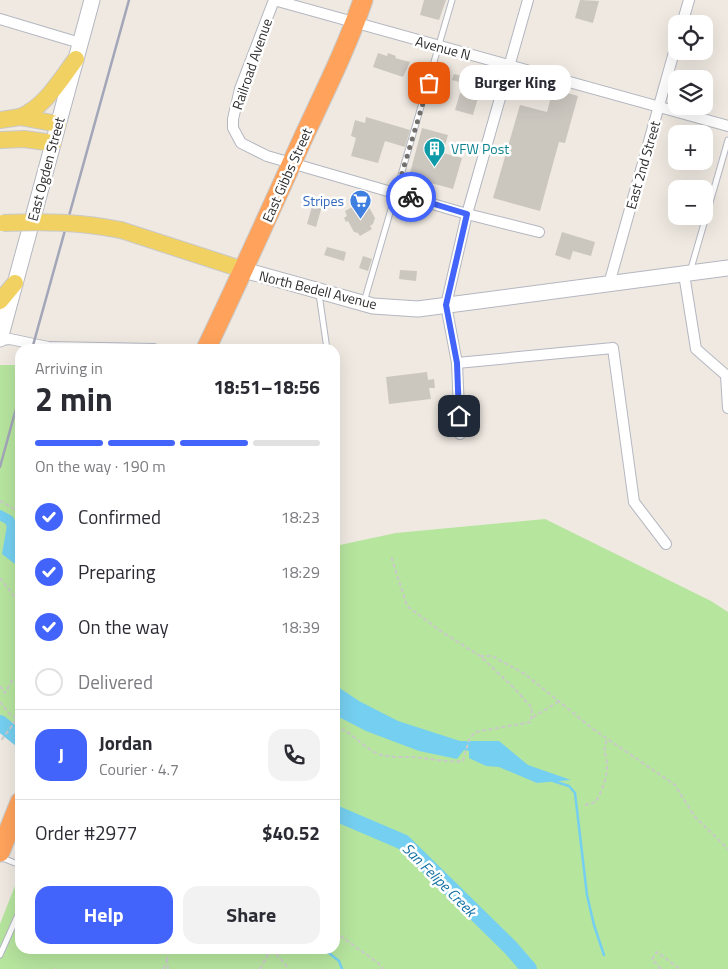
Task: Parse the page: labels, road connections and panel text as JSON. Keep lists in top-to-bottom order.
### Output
{
  "streets": {
    "highway": ["East Gibbs Street"],
    "main road": ["East Ogden Street", "North Bedell Avenue"],
    "street": ["Avenue N", "Railroad Avenue", "East 2nd Street"]
  },
  "crossings": [
    ["Avenue N", "Railroad Avenue"],
    ["Avenue N", "East 2nd Street"],
    ["Avenue N", "East Gibbs Street"],
    ["Railroad Avenue", "East Gibbs Street"],
    ["East 2nd Street", "North Bedell Avenue"],
    ["East Gibbs Street", "North Bedell Avenue"]
  ],
  "water": ["San Felipe Creek"],
  "places": {
    "other": ["Burger King"],
    "building": ["VFW Post"],
    "supermarket": ["Stripes"]
  },
  "page": {
    "map_buttons": ["+", "−"],
    "bubble": "Burger King",
    "heading": ["2 min", "Arriving in", "18:51–18:56"],
    "panel": [
      "Jordan",
      "Courier · 4.7",
      "Order #2977",
      "$40.52"
    ],
    "bar": "On the way · 190 m",
    "list": [
      ["Confirmed", "18:23"],
      ["Preparing", "18:29"],
      ["On the way", "18:39"],
      "Delivered"
    ],
    "round": "J",
    "buttons": ["Help", "Share"]
  }
}
